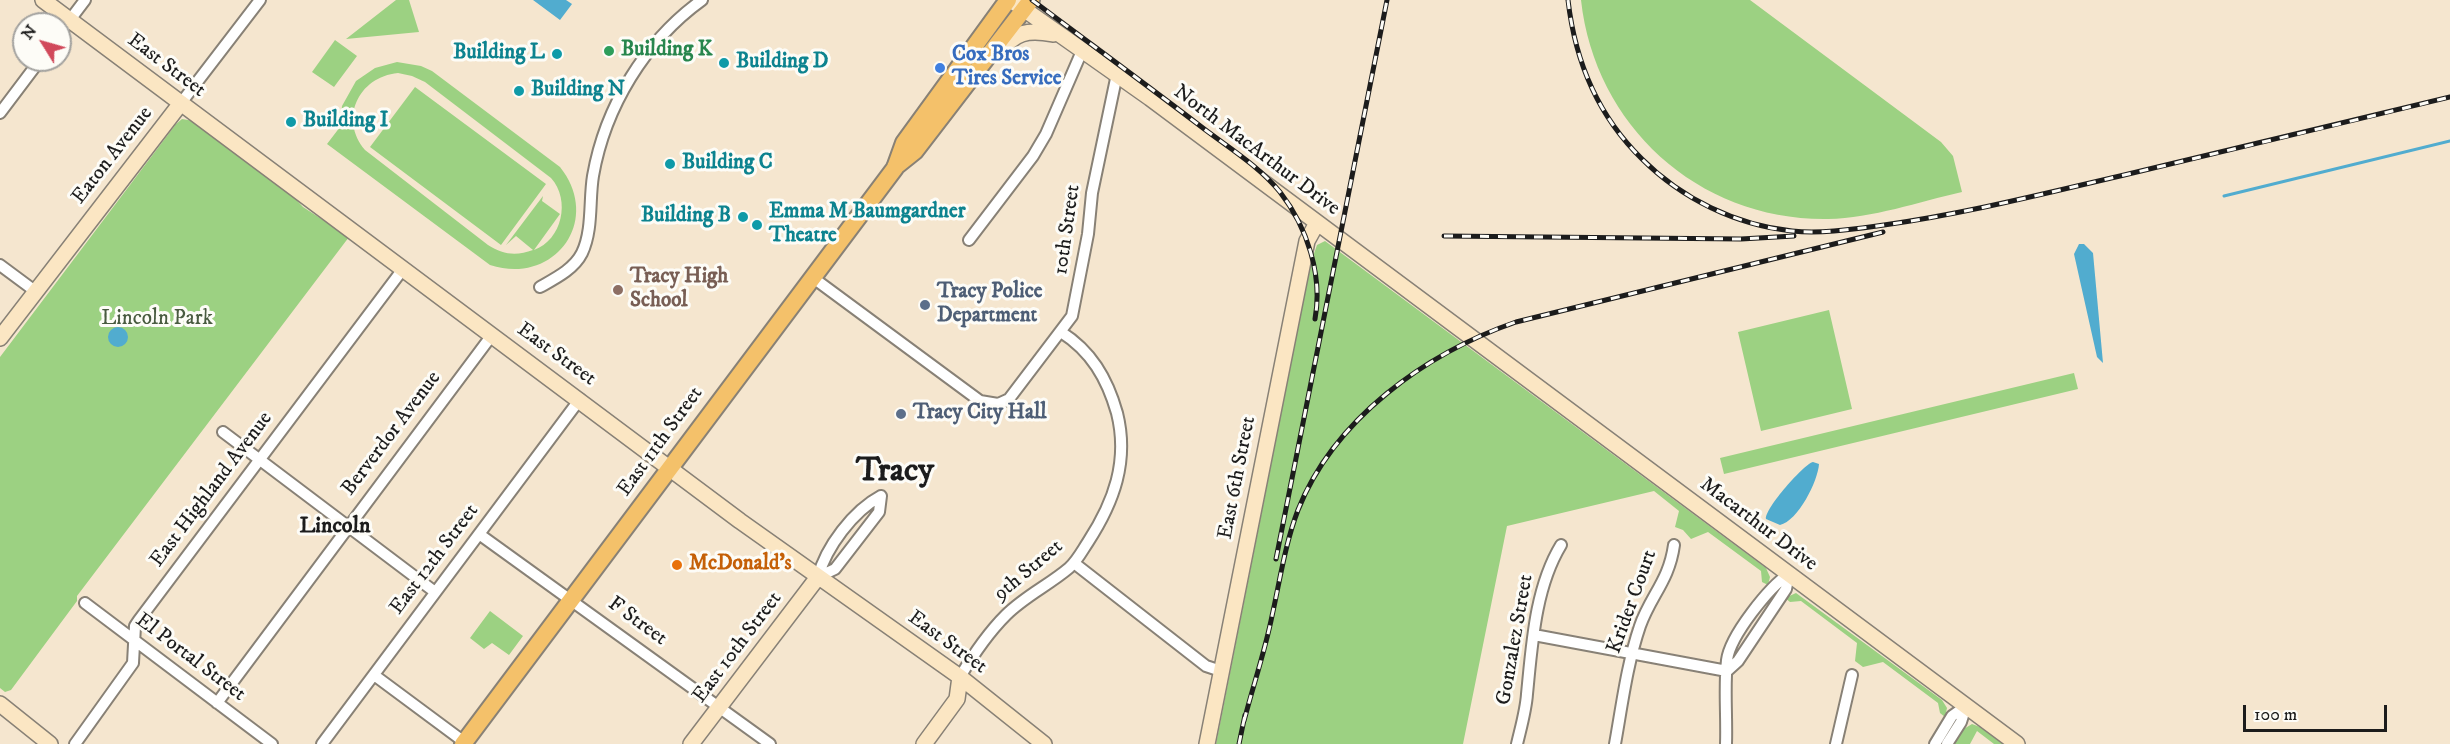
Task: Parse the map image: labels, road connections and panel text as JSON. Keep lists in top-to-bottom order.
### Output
{
  "streets": {
    "main road": ["East 11th Street"],
    "street": [
      "East Street",
      "North MacArthur Drive",
      "Eaton Avenue",
      "10th Street",
      "Berverdor Avenue",
      "East 6th Street",
      "East Highland Avenue",
      "Macarthur Drive",
      "East 12th Street",
      "9th Street",
      "Krider Court",
      "F Street",
      "Gonzalez Street",
      "East 10th Street",
      "El Portal Street"
    ]
  },
  "crossings": [
    ["East Street", "Eaton Avenue"],
    ["East Street", "Berverdor Avenue"],
    ["East Street", "East 11th Street"],
    ["East Street", "East Highland Avenue"],
    ["East Street", "East 12th Street"],
    ["East Street", "9th Street"],
    ["East Street", "East 10th Street"],
    ["North MacArthur Drive", "10th Street"],
    ["North MacArthur Drive", "East 11th Street"],
    ["North MacArthur Drive", "East 6th Street"],
    ["North MacArthur Drive", "Macarthur Drive"],
    ["10th Street", "East 11th Street"],
    ["10th Street", "9th Street"],
    ["Berverdor Avenue", "El Portal Street"],
    ["East 11th Street", "F Street"],
    ["East Highland Avenue", "El Portal Street"],
    ["East 12th Street", "F Street"],
    ["F Street", "East 10th Street"]
  ],
  "districts": ["Tracy", "Lincoln"],
  "parks": ["Lincoln Park"],
  "places": [
    "Building K",
    "Building L",
    "Building D",
    "Cox Bros Tires Service",
    "Building N",
    "Building I",
    "Building C",
    "Building B",
    "Emma M Baumgardner Theatre",
    "Tracy High School",
    "Tracy Police Department",
    "Tracy City Hall",
    "McDonald's"
  ],
  "scale_bar": "100 m",
  "north": "top left"
}
